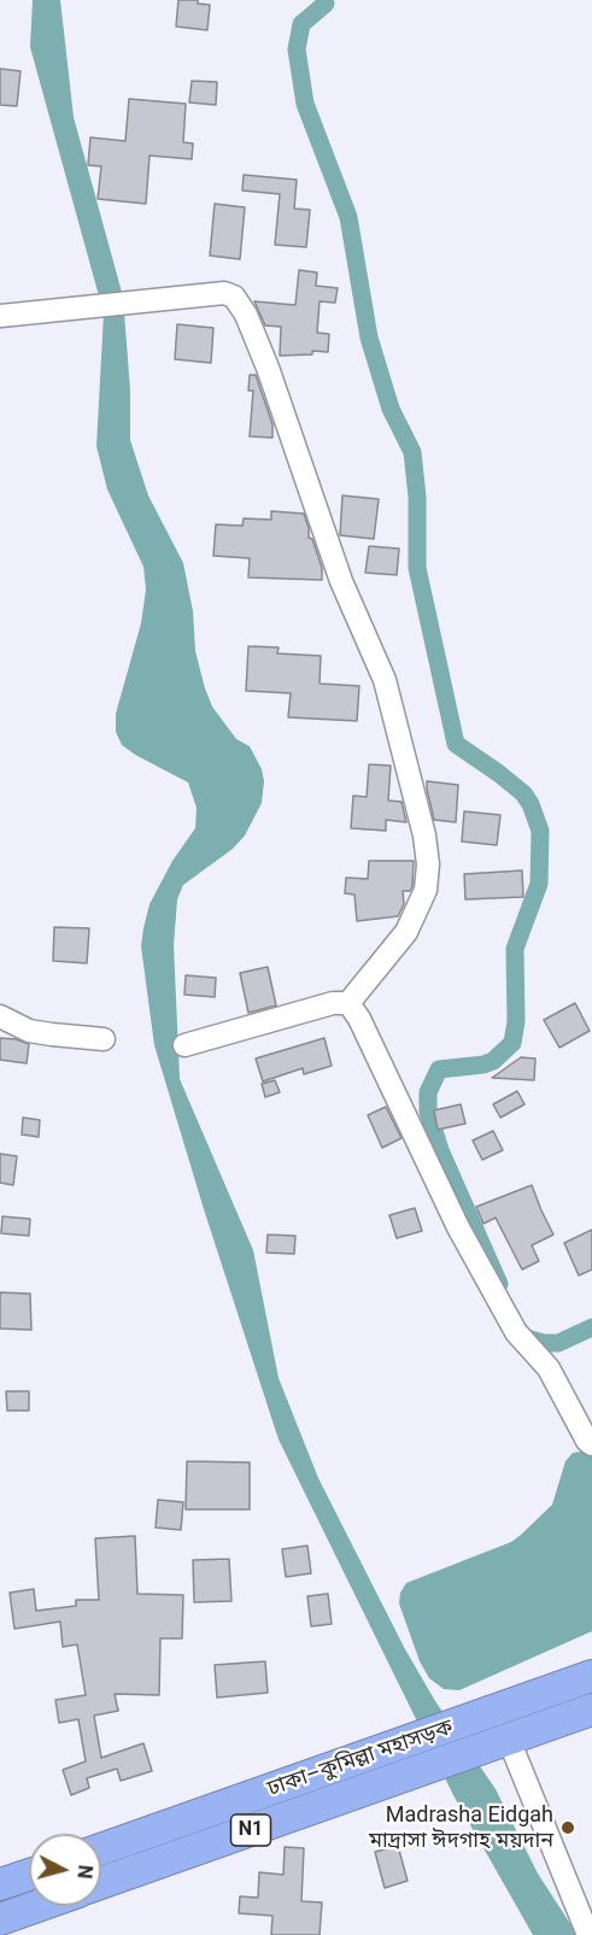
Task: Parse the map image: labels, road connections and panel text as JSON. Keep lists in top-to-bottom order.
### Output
{
  "streets": {
    "highway": ["ঢাকা–কুমিল্লা মহাসড়ক", "N1"]
  },
  "crossings": [
    ["ঢাকা–কুমিল্লা মহাসড়ক", "N1"]
  ],
  "places": ["Madrasha Eidgah মাদ্রাসা ঈদগাহ ময়দান"],
  "north": "right"
}
